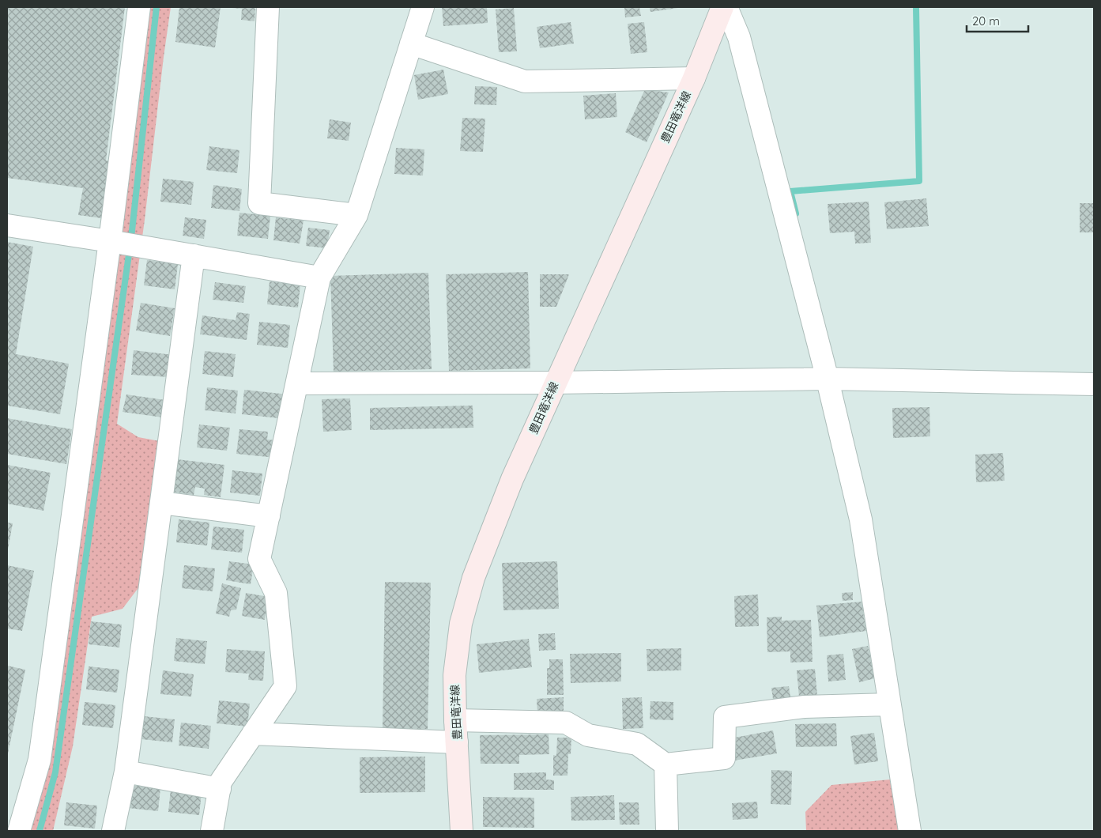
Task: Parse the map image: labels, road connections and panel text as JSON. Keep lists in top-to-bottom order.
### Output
{
  "streets": {
    "main road": ["豊田竜洋線"]
  },
  "scale_bar": "20 m"
}
